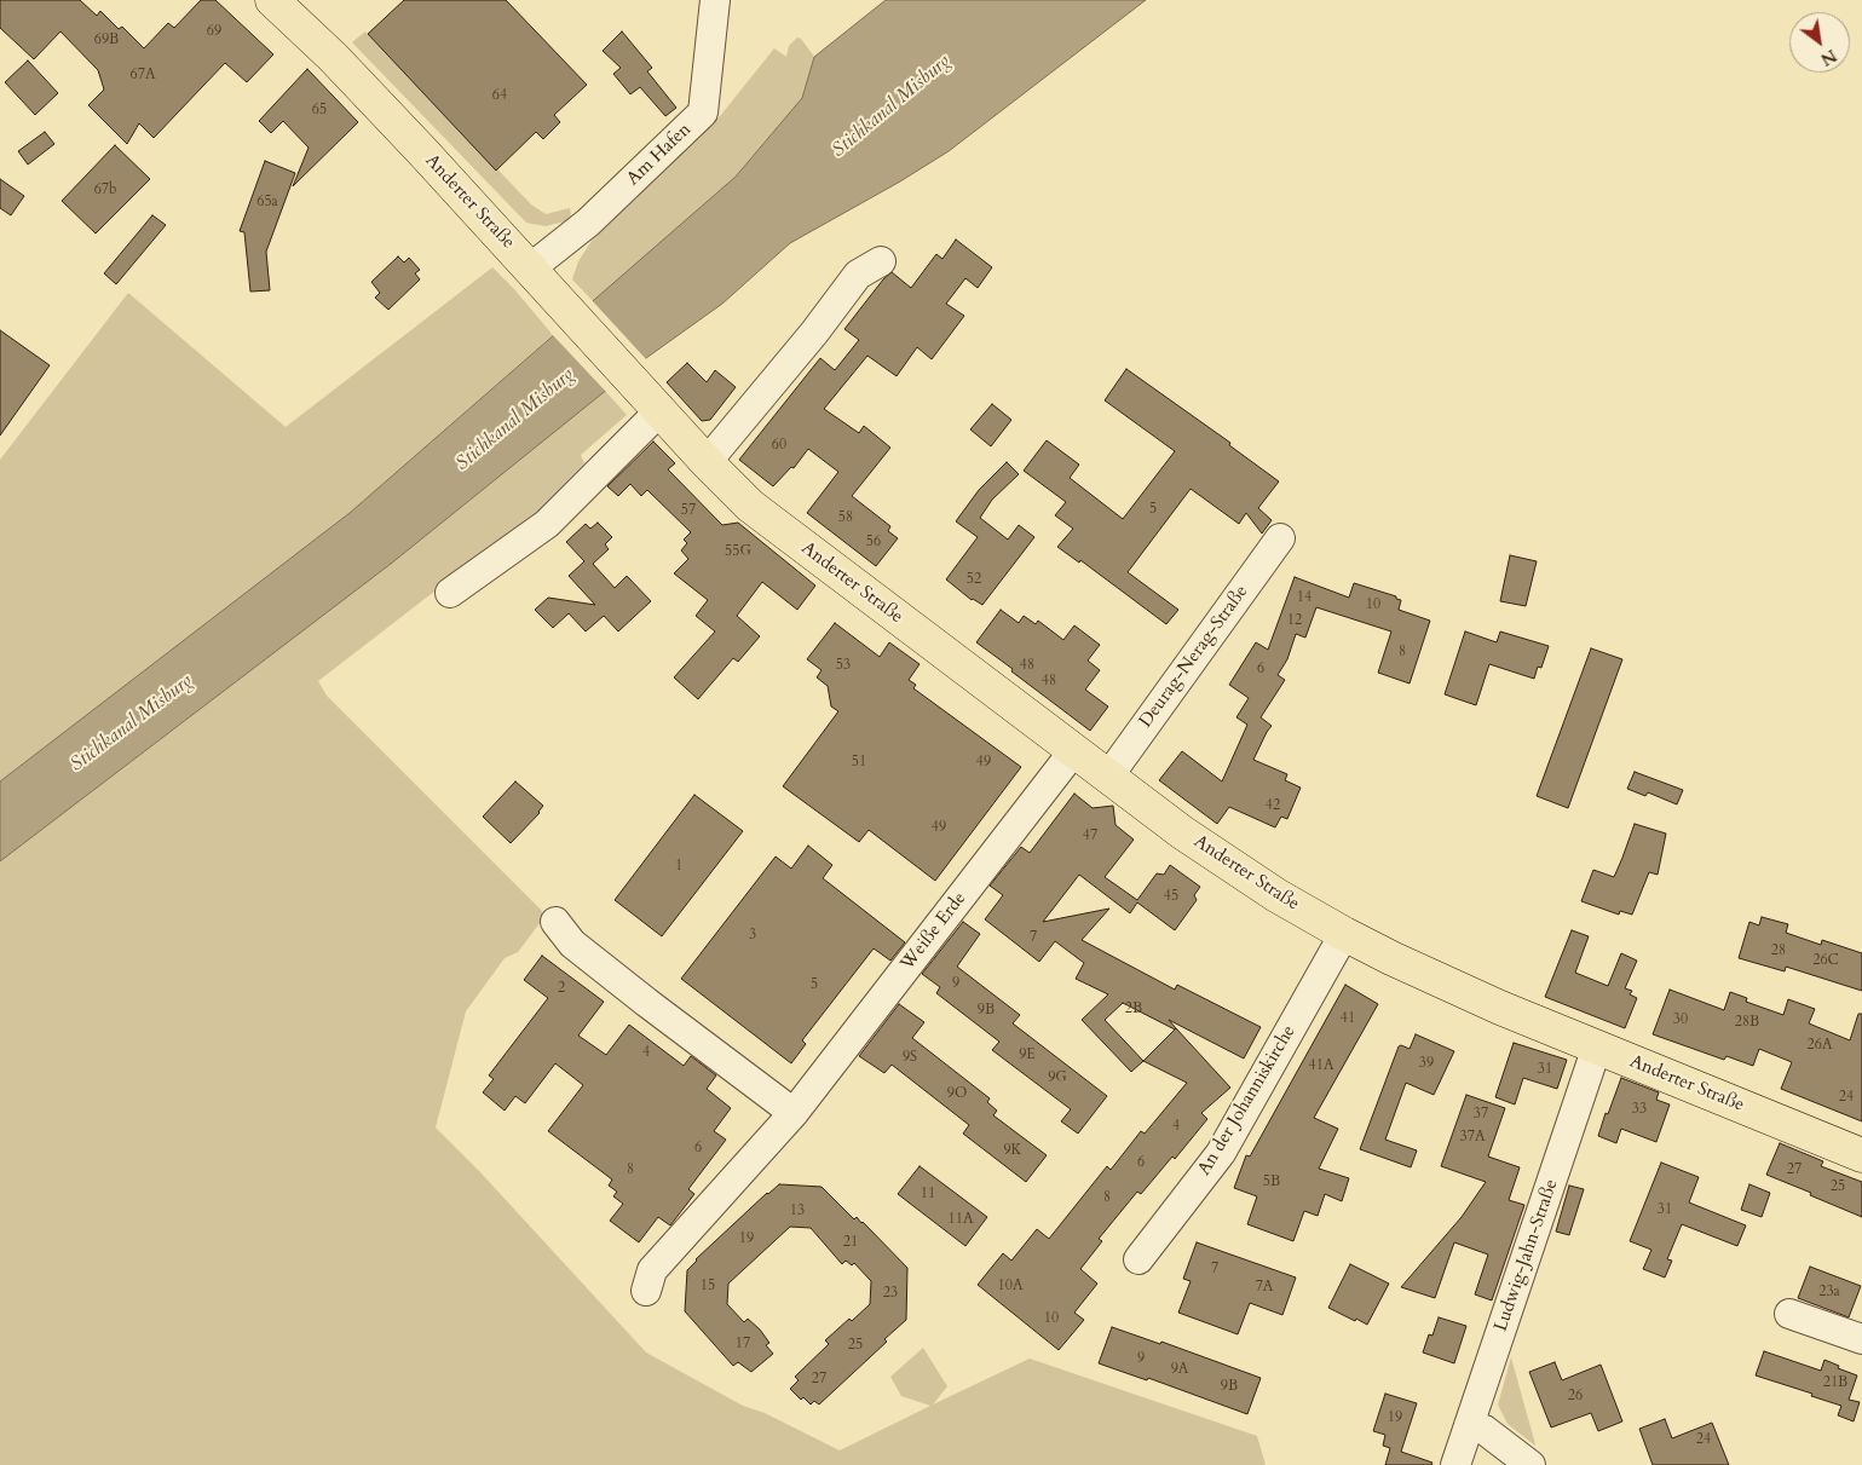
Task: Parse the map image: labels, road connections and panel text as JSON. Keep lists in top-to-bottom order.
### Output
{
  "streets": {
    "main road": ["Anderter Straße"],
    "street": [
      "Am Hafen",
      "Deurag-Nerag-Straße",
      "Weiße Erde",
      "An der Johanniskirche",
      "Ludwig-Jahn-Straße"
    ]
  },
  "crossings": [
    ["Am Hafen", "Anderter Straße"],
    ["Anderter Straße", "Deurag-Nerag-Straße"],
    ["Anderter Straße", "Weiße Erde"],
    ["Anderter Straße", "An der Johanniskirche"],
    ["Anderter Straße", "Ludwig-Jahn-Straße"]
  ],
  "water": ["Stichkanal Misburg"],
  "house_numbers": [
    "69",
    "69B",
    "67A",
    "64",
    "65",
    "67b",
    "65a",
    "60",
    "5",
    "57",
    "58",
    "56",
    "55G",
    "52",
    "14",
    "10",
    "12",
    "8",
    "53",
    "48",
    "6",
    "48",
    "51",
    "49",
    "42",
    "49",
    "47",
    "1",
    "45",
    "3",
    "7",
    "28",
    "26C",
    "9",
    "5",
    "2",
    "2B",
    "9B",
    "41",
    "30",
    "28B",
    "26A",
    "4",
    "9E",
    "9S",
    "39",
    "41A",
    "31",
    "9G",
    "9O",
    "24",
    "33",
    "37",
    "4",
    "37A",
    "6",
    "9K",
    "6",
    "8",
    "27",
    "5B",
    "25",
    "11",
    "8",
    "31",
    "13",
    "11A",
    "19",
    "21",
    "7",
    "15",
    "10A",
    "7A",
    "23a",
    "23",
    "10",
    "17",
    "25",
    "9",
    "9A",
    "27",
    "21B",
    "9B",
    "26",
    "19",
    "24"
  ],
  "north": "bottom right"
}
